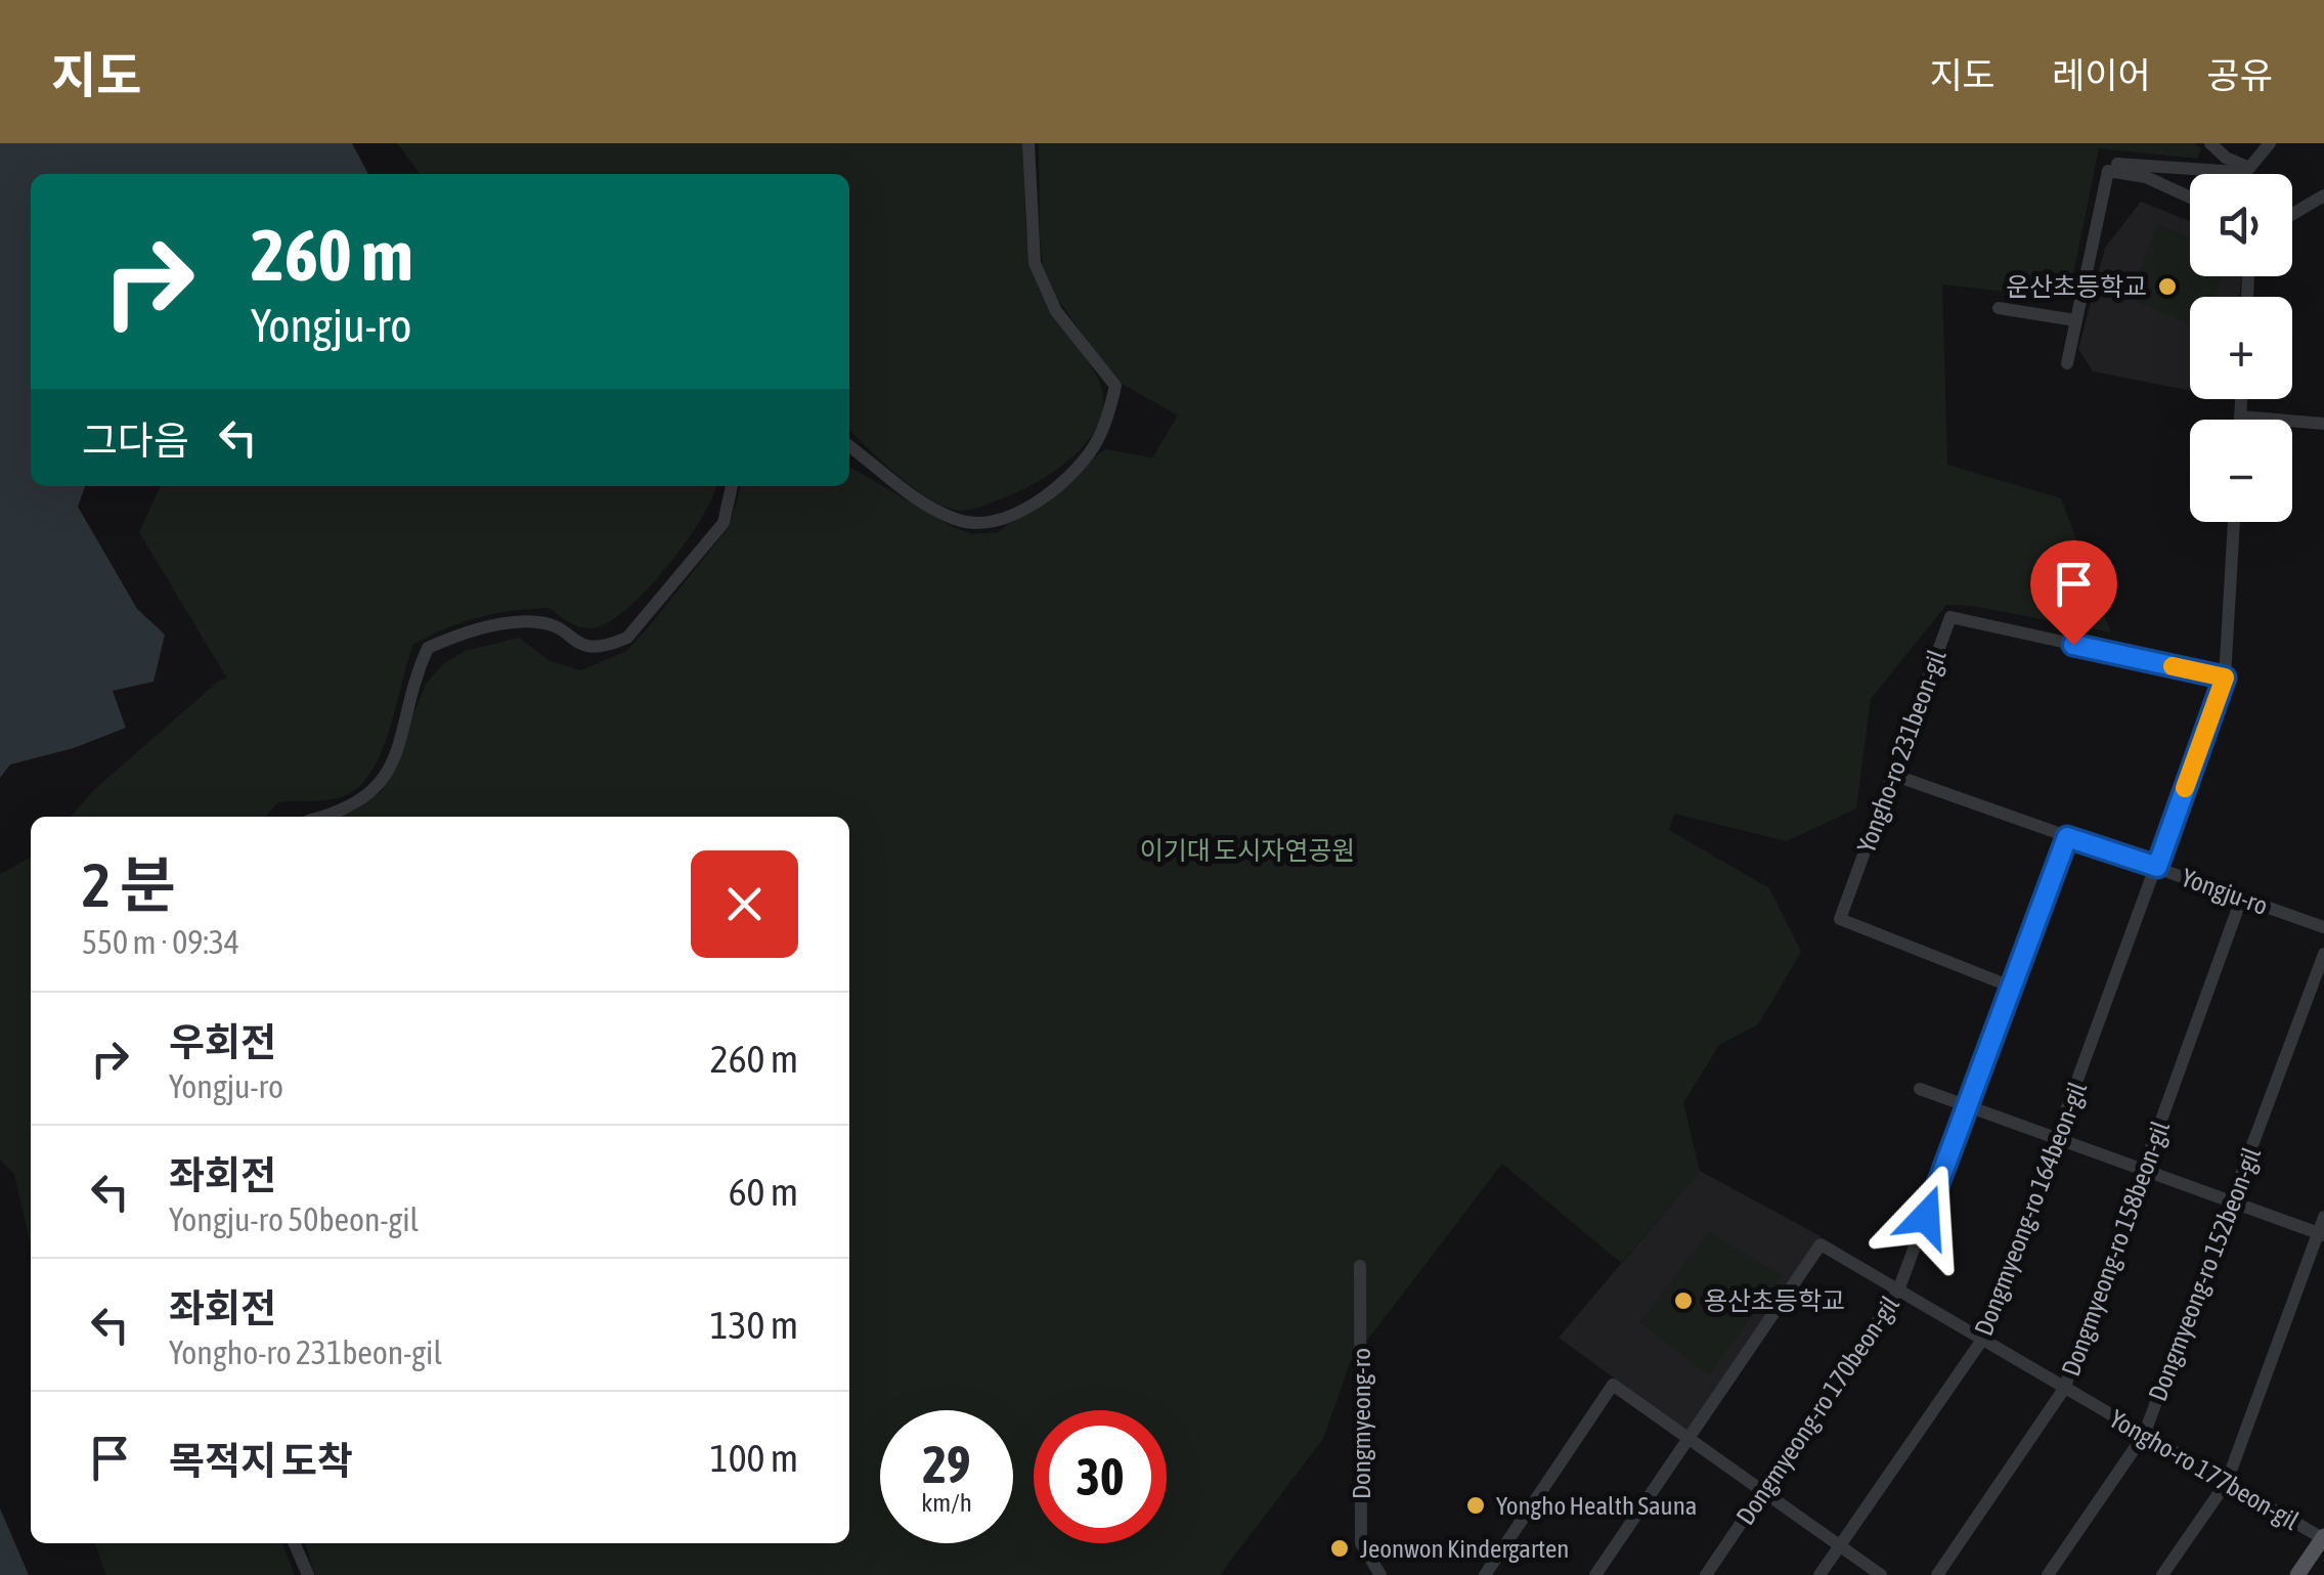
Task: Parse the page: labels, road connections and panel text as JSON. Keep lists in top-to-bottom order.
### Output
{
  "streets": {
    "street": [
      "Yongho-ro 231beon-gil",
      "Yongju-ro",
      "Dongmyeong-ro 164beon-gil",
      "Dongmyeong-ro 158beon-gil",
      "Dongmyeong-ro 152beon-gil",
      "Dongmyeong-ro 170beon-gil",
      "Dongmyeong-ro",
      "Yongho-ro 177beon-gil"
    ]
  },
  "crossings": [
    ["Yongho-ro 231beon-gil", "Yongju-ro"],
    ["Yongho-ro 231beon-gil", "Dongmyeong-ro 164beon-gil"],
    ["Yongho-ro 231beon-gil", "Dongmyeong-ro 170beon-gil"],
    ["Yongju-ro", "Dongmyeong-ro 164beon-gil"],
    ["Yongju-ro", "Dongmyeong-ro 158beon-gil"],
    ["Yongju-ro", "Dongmyeong-ro 170beon-gil"],
    ["Dongmyeong-ro 164beon-gil", "Yongho-ro 177beon-gil"],
    ["Dongmyeong-ro 158beon-gil", "Yongho-ro 177beon-gil"],
    ["Dongmyeong-ro 152beon-gil", "Yongho-ro 177beon-gil"],
    ["Dongmyeong-ro 170beon-gil", "Yongho-ro 177beon-gil"]
  ],
  "parks": ["이기대 도시자연공원"],
  "places": [
    "운산초등학교",
    "용산초등학교",
    "Yongho Health Sauna",
    "Jeonwon Kindergarten"
  ],
  "page": {
    "header": "지도",
    "nav": ["지도", "레이어", "공유"],
    "map_buttons": ["+", "−"],
    "turn": ["260 m", "Yongju-ro"],
    "then": "그다음",
    "heading": ["2 분", "550 m · 09:34"],
    "list": [
      {
        "name": "우회전",
        "note": "Yongju-ro",
        "value": "260 m"
      },
      {
        "name": "좌회전",
        "note": "Yongju-ro 50beon-gil",
        "value": "60 m"
      },
      {
        "name": "좌회전",
        "note": "Yongho-ro 231beon-gil",
        "value": "130 m"
      },
      {
        "name": "목적지 도착",
        "value": "100 m"
      }
    ],
    "speed": "29 km/h",
    "limit": "30"
  }
}
